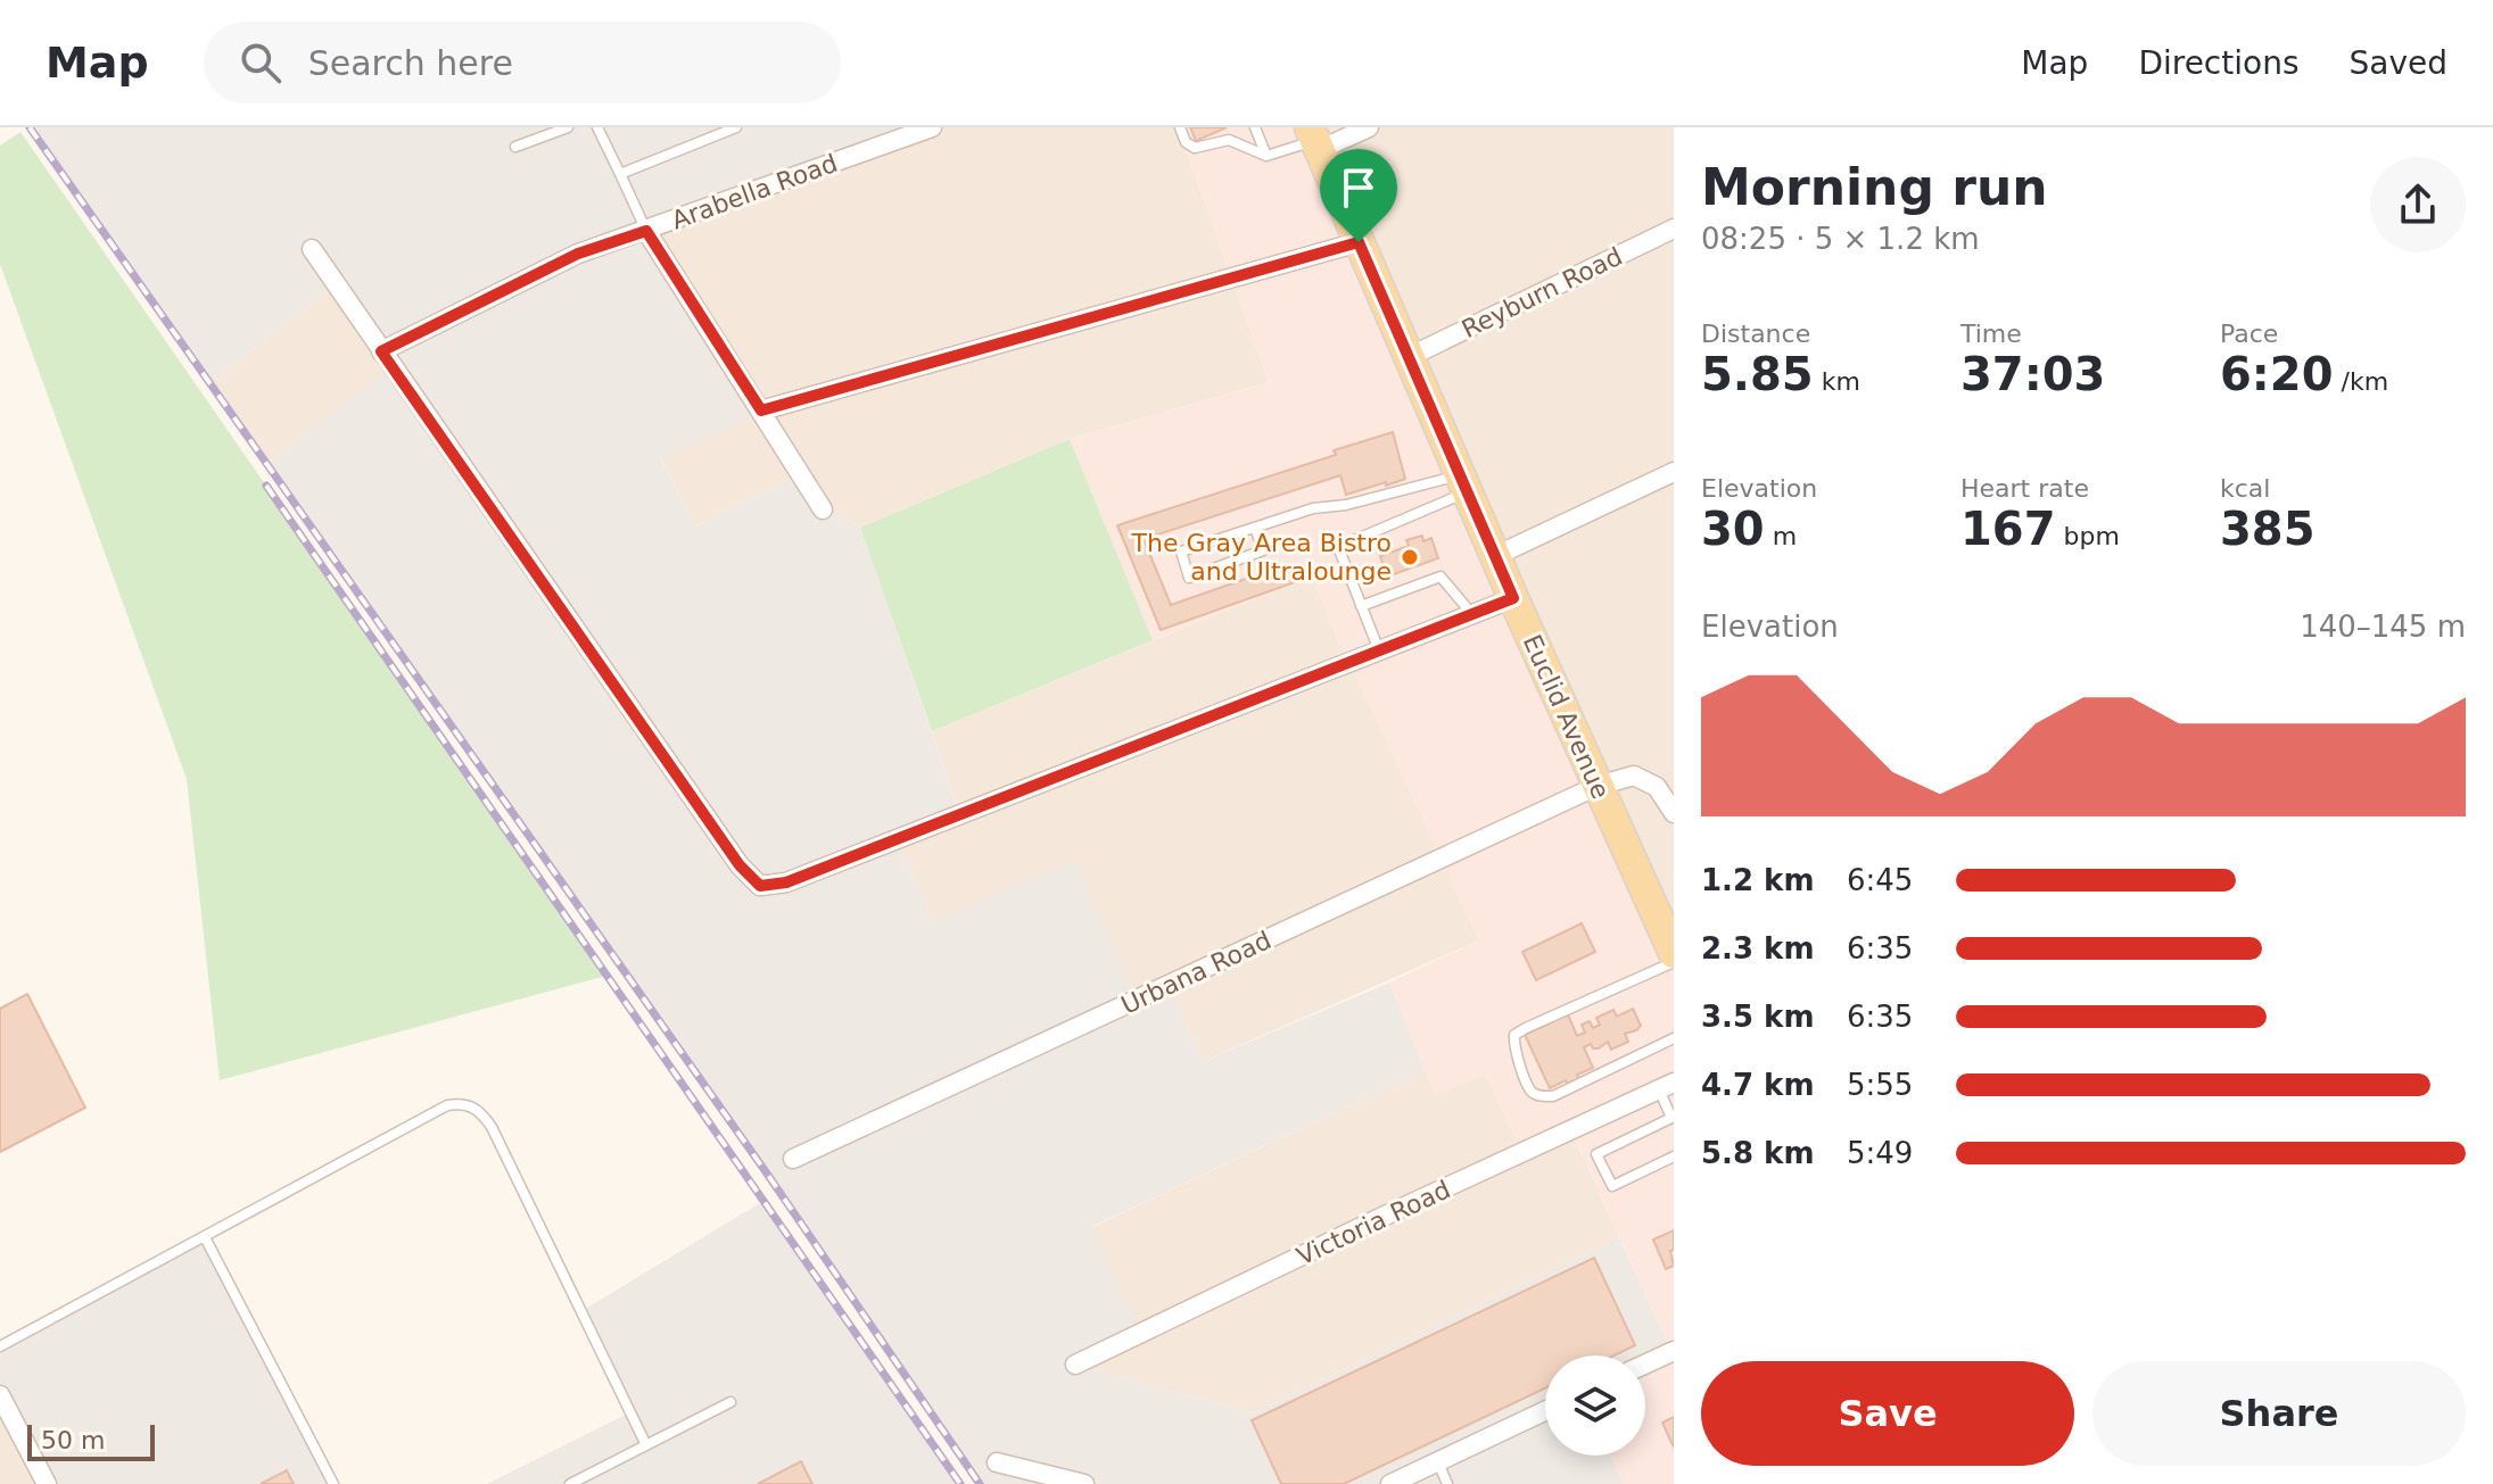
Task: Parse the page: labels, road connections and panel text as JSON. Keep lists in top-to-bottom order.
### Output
{
  "streets": {
    "main road": ["Euclid Avenue"],
    "street": [
      "Arabella Road",
      "Reyburn Road",
      "Urbana Road",
      "Victoria Road"
    ]
  },
  "crossings": [
    ["Reyburn Road", "Euclid Avenue"],
    ["Euclid Avenue", "Urbana Road"]
  ],
  "places": ["The Gray Area Bistro and Ultralounge"],
  "scale_bar": "50 m",
  "page": {
    "header": "Map",
    "search": "Search here",
    "nav": ["Map", "Directions", "Saved"],
    "heading": ["Morning run", "08:25 · 5 × 1.2 km"],
    "stats": [
      ["Distance", "5.85 km"],
      ["Time", "37:03"],
      ["Pace", "6:20 /km"],
      ["Elevation", "30 m"],
      ["Heart rate", "167 bpm"],
      ["kcal", "385"]
    ],
    "chart": ["Elevation", "140–145 m"],
    "list": [
      {
        "name": "1.2 km",
        "note": "6:45"
      },
      {
        "name": "2.3 km",
        "note": "6:35"
      },
      {
        "name": "3.5 km",
        "note": "6:35"
      },
      {
        "name": "4.7 km",
        "note": "5:55"
      },
      {
        "name": "5.8 km",
        "note": "5:49"
      }
    ],
    "buttons": ["Save", "Share"],
    "scale": "50 m"
  }
}
